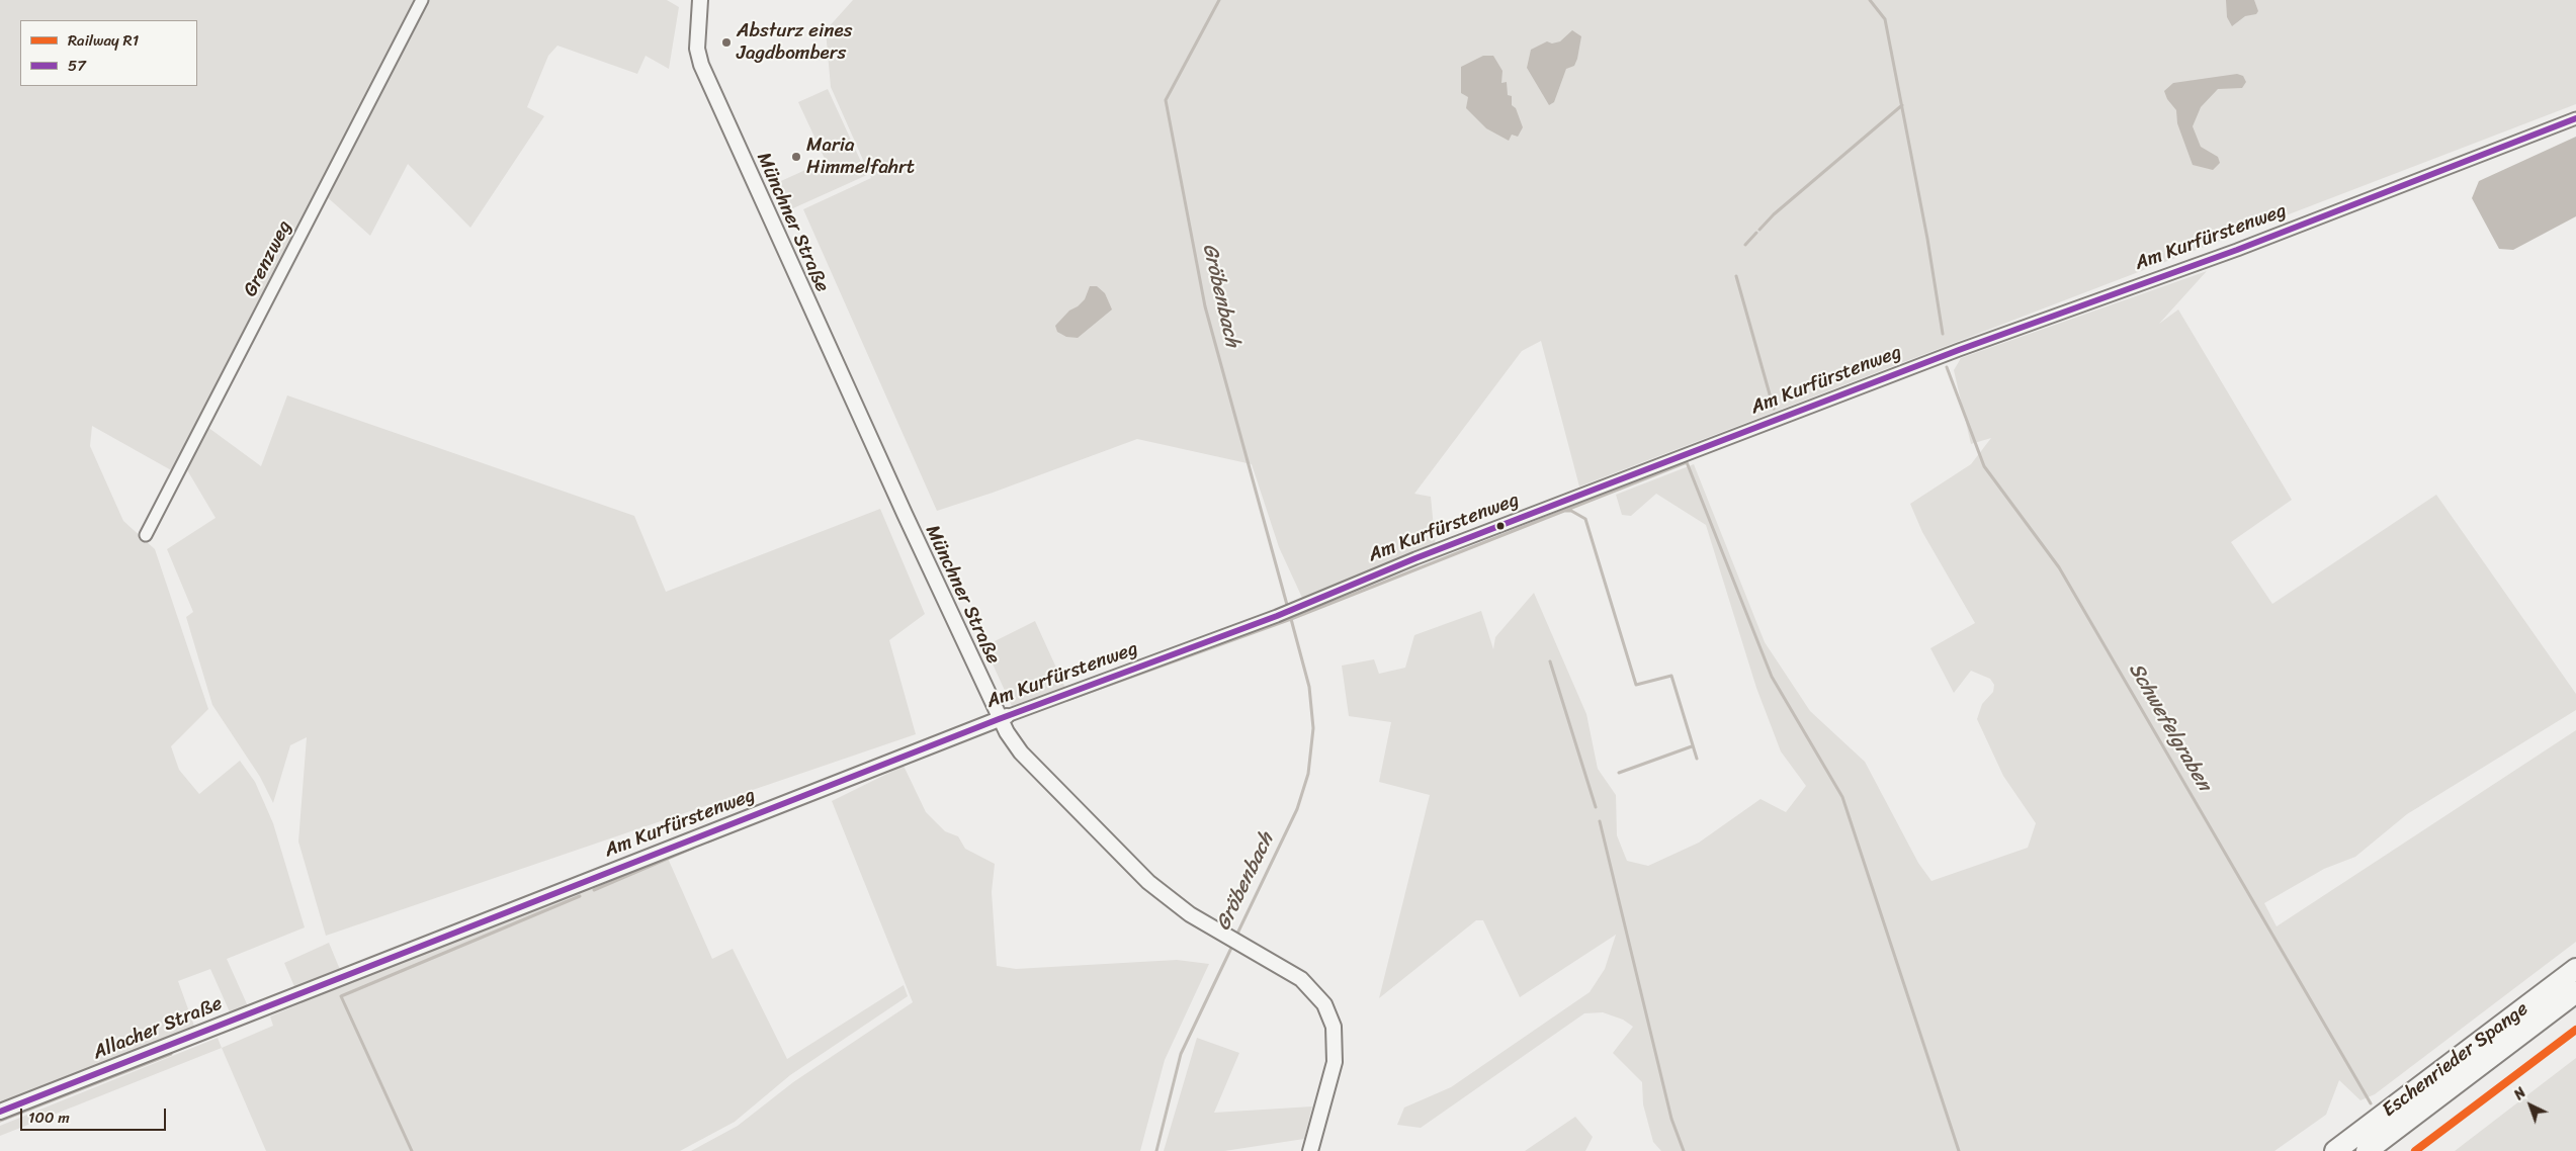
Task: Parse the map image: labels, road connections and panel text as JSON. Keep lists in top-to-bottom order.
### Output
{
  "streets": {
    "highway": ["Eschenrieder Spange"],
    "street": [
      "Münchner Straße",
      "Am Kurfürstenweg",
      "Grenzweg",
      "Allacher Straße"
    ]
  },
  "crossings": [
    ["Münchner Straße", "Am Kurfürstenweg"],
    ["Am Kurfürstenweg", "Allacher Straße"]
  ],
  "water": ["Gröbenbach", "Schwefelgraben"],
  "places": ["Absturz eines Jagdbombers", "Maria Himmelfahrt"],
  "lines": ["transit line 57", "rail line R1"],
  "legend": ["Railway R1", "57"],
  "scale_bar": "100 m",
  "north": "top left"
}
